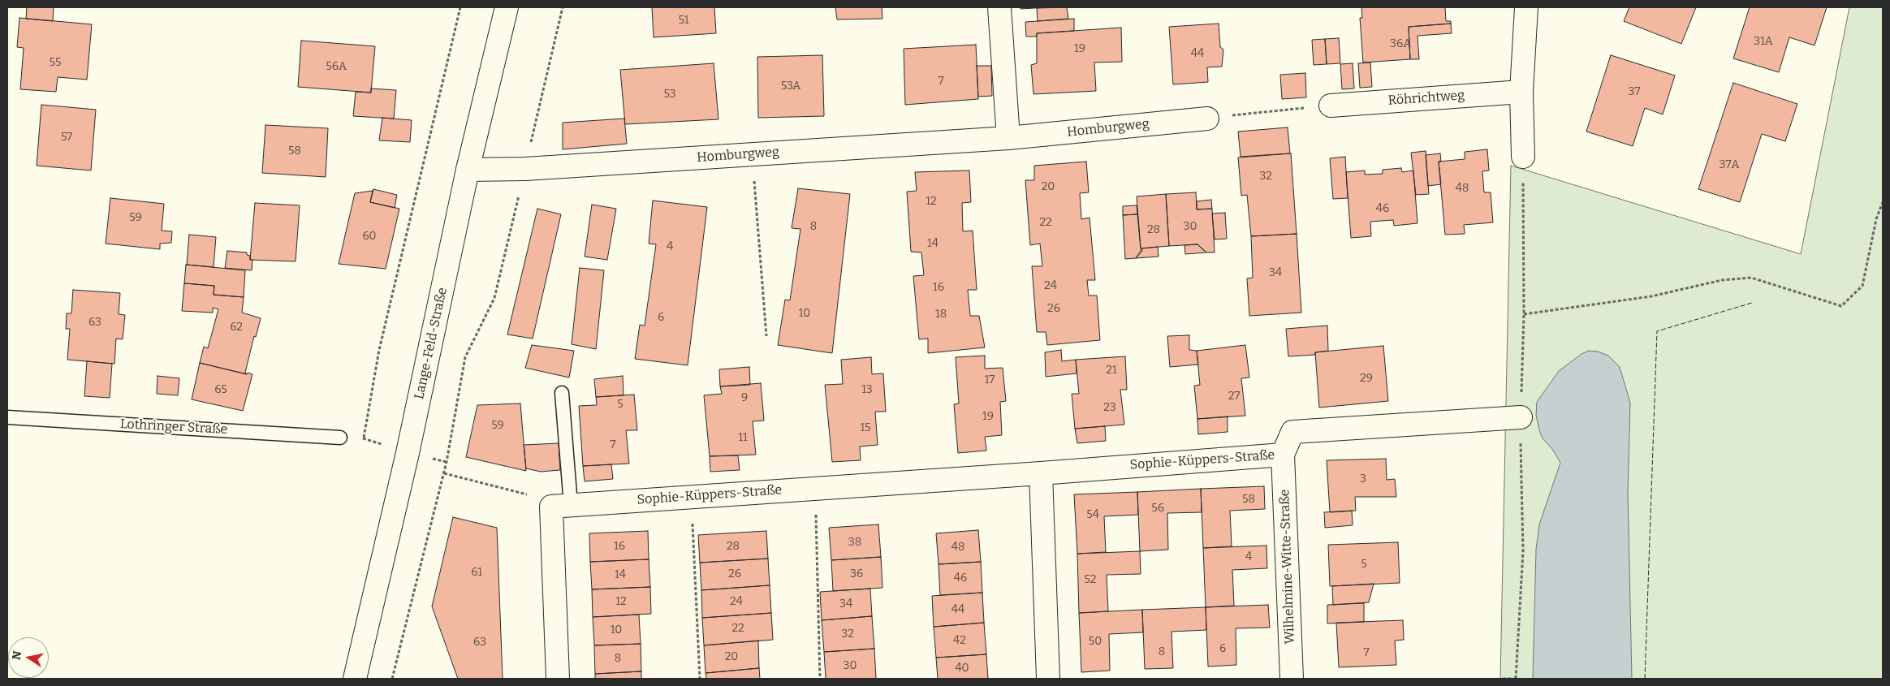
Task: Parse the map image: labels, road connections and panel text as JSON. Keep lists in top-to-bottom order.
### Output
{
  "streets": {
    "street": [
      "Röhrichtweg",
      "Homburgweg",
      "Lange-Feld-Straße",
      "Sophie-Küppers-Straße",
      "Wilhelmine-Witte-Straße"
    ],
    "lane": ["Lothringer Straße"]
  },
  "crossings": [
    ["Homburgweg", "Lange-Feld-Straße"],
    ["Sophie-Küppers-Straße", "Wilhelmine-Witte-Straße"]
  ],
  "house_numbers": [
    "51",
    "31A",
    "36A",
    "19",
    "44",
    "55",
    "56A",
    "7",
    "53A",
    "37",
    "53",
    "57",
    "58",
    "37A",
    "32",
    "20",
    "48",
    "12",
    "46",
    "59",
    "22",
    "8",
    "30",
    "28",
    "60",
    "14",
    "4",
    "34",
    "24",
    "16",
    "26",
    "10",
    "18",
    "6",
    "63",
    "62",
    "21",
    "29",
    "17",
    "65",
    "13",
    "27",
    "9",
    "5",
    "23",
    "19",
    "59",
    "15",
    "11",
    "7",
    "3",
    "58",
    "56",
    "54",
    "38",
    "16",
    "28",
    "48",
    "4",
    "5",
    "61",
    "26",
    "36",
    "14",
    "46",
    "52",
    "12",
    "24",
    "34",
    "44",
    "22",
    "10",
    "32",
    "42",
    "50",
    "63",
    "6",
    "8",
    "7",
    "20",
    "8",
    "30",
    "40"
  ],
  "north": "left"
}
